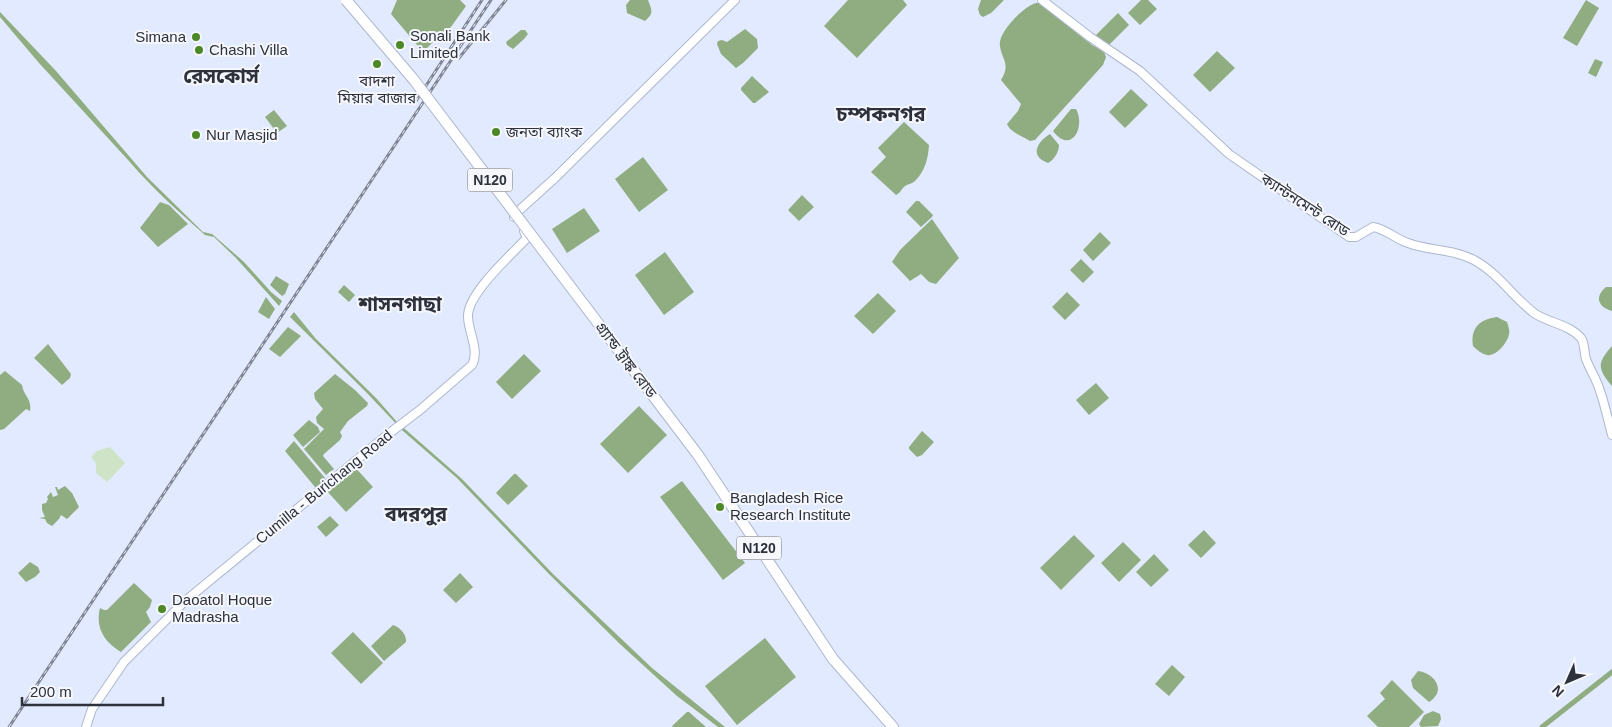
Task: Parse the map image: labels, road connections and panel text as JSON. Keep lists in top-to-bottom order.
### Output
{
  "streets": {
    "highway": ["N120", "গ্র্যান্ড ট্রাঙ্ক রোড"],
    "main road": ["ক্যান্টনমেন্ট রোড", "Cumilla - Burichang Road"]
  },
  "districts": [
    "রেসকোর্স",
    "চম্পকনগর",
    "শাসনগাছা",
    "বদরপুর"
  ],
  "places": [
    "Simana",
    "Sonali Bank Limited",
    "Chashi Villa",
    "বাদশা মিয়ার বাজার",
    "জনতা ব্যাংক",
    "Nur Masjid",
    "Bangladesh Rice Research Institute",
    "Daoatol Hoque Madrasha"
  ],
  "scale_bar": "200 m",
  "north": "bottom left"
}
